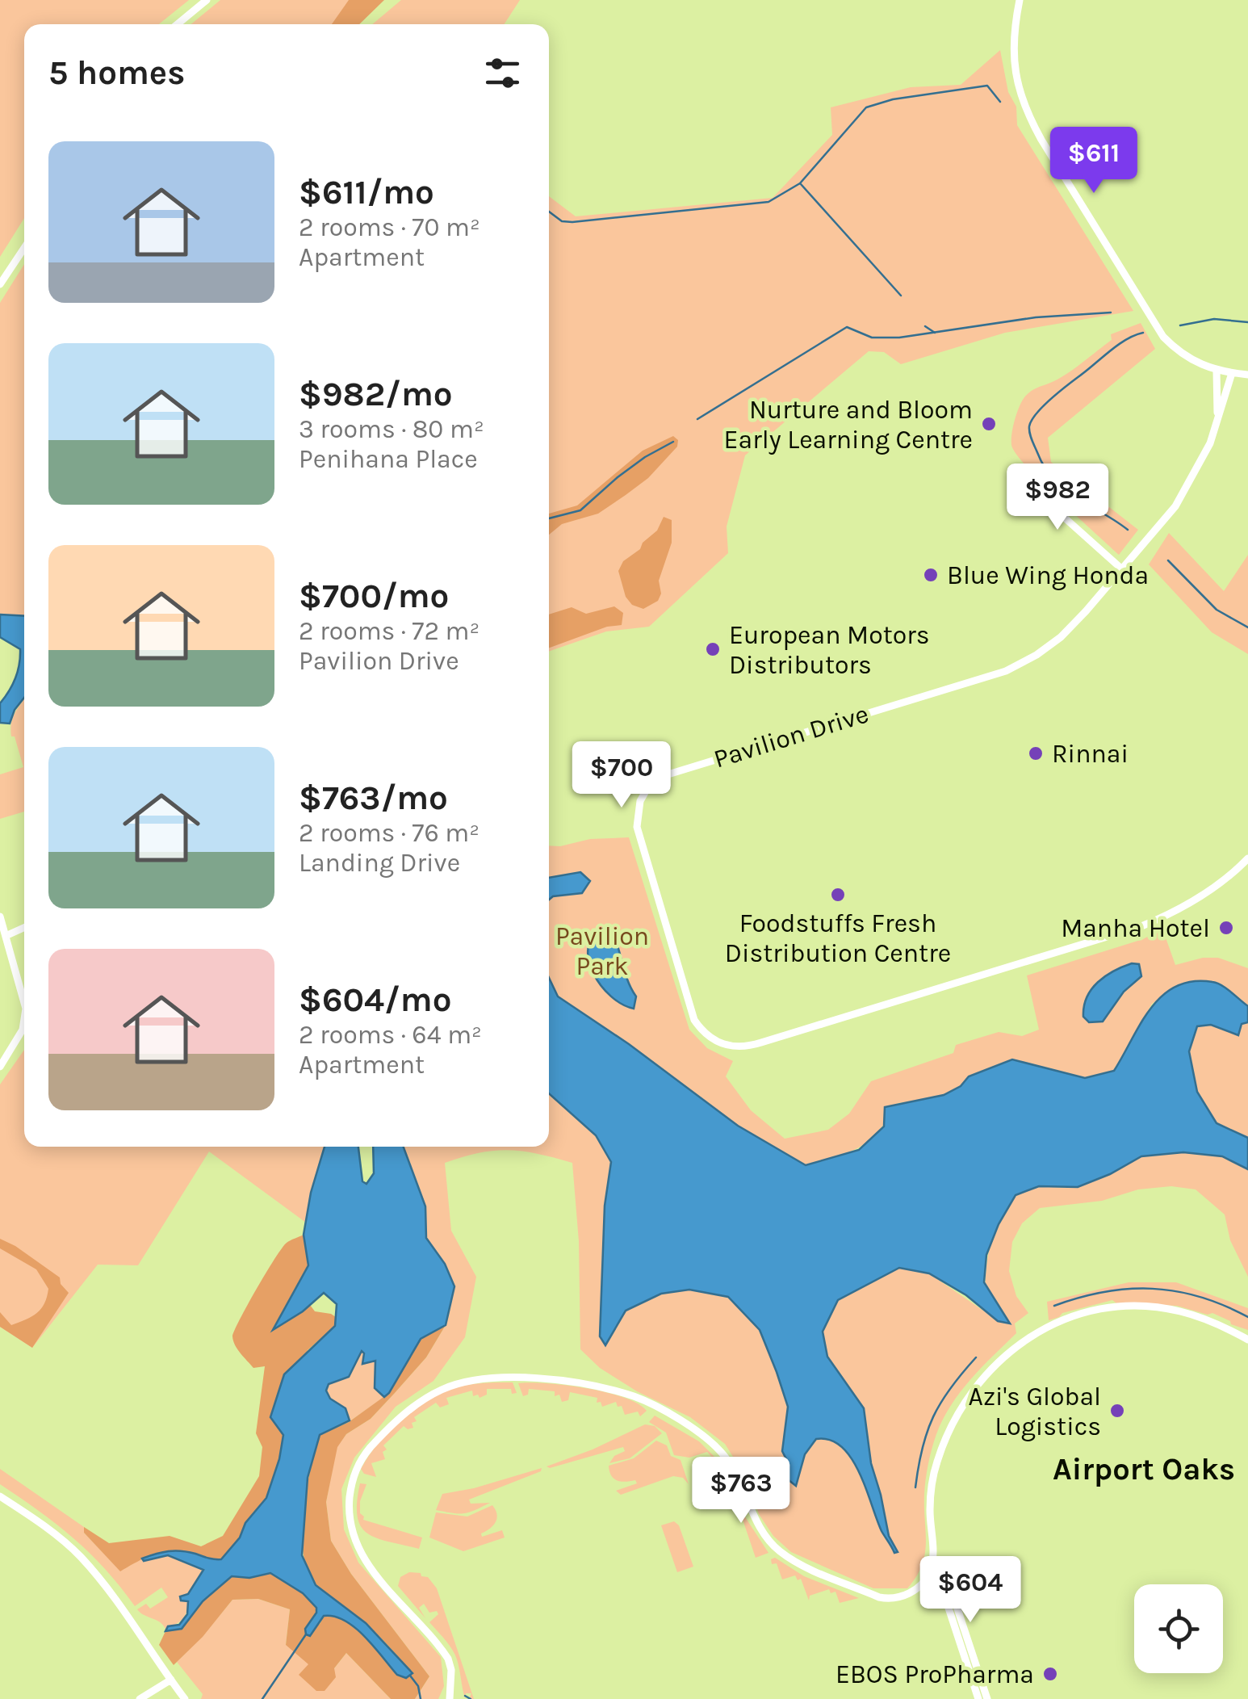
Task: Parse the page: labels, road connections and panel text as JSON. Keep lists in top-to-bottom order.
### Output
{
  "streets": {
    "street": ["Pavilion Drive"]
  },
  "districts": ["Airport Oaks"],
  "parks": ["Pavilion Park"],
  "places": [
    "Nurture and Bloom Early Learning Centre",
    "Blue Wing Honda",
    "European Motors Distributors",
    "Rinnai",
    "Foodstuffs Fresh Distribution Centre",
    "Manha Hotel",
    "Azi's Global Logistics",
    "EBOS ProPharma"
  ],
  "page": {
    "heading": "5 homes",
    "list": [
      {
        "name": "$611/mo",
        "note": "2 rooms · 70 m² · Apartment"
      },
      {
        "name": "$982/mo",
        "note": "3 rooms · 80 m² · Penihana Place"
      },
      {
        "name": "$700/mo",
        "note": "2 rooms · 72 m² · Pavilion Drive"
      },
      {
        "name": "$763/mo",
        "note": "2 rooms · 76 m² · Landing Drive"
      },
      {
        "name": "$604/mo",
        "note": "2 rooms · 64 m² · Apartment"
      }
    ],
    "price": [
      "$611",
      "$982",
      "$700",
      "$763",
      "$604"
    ]
  }
}
